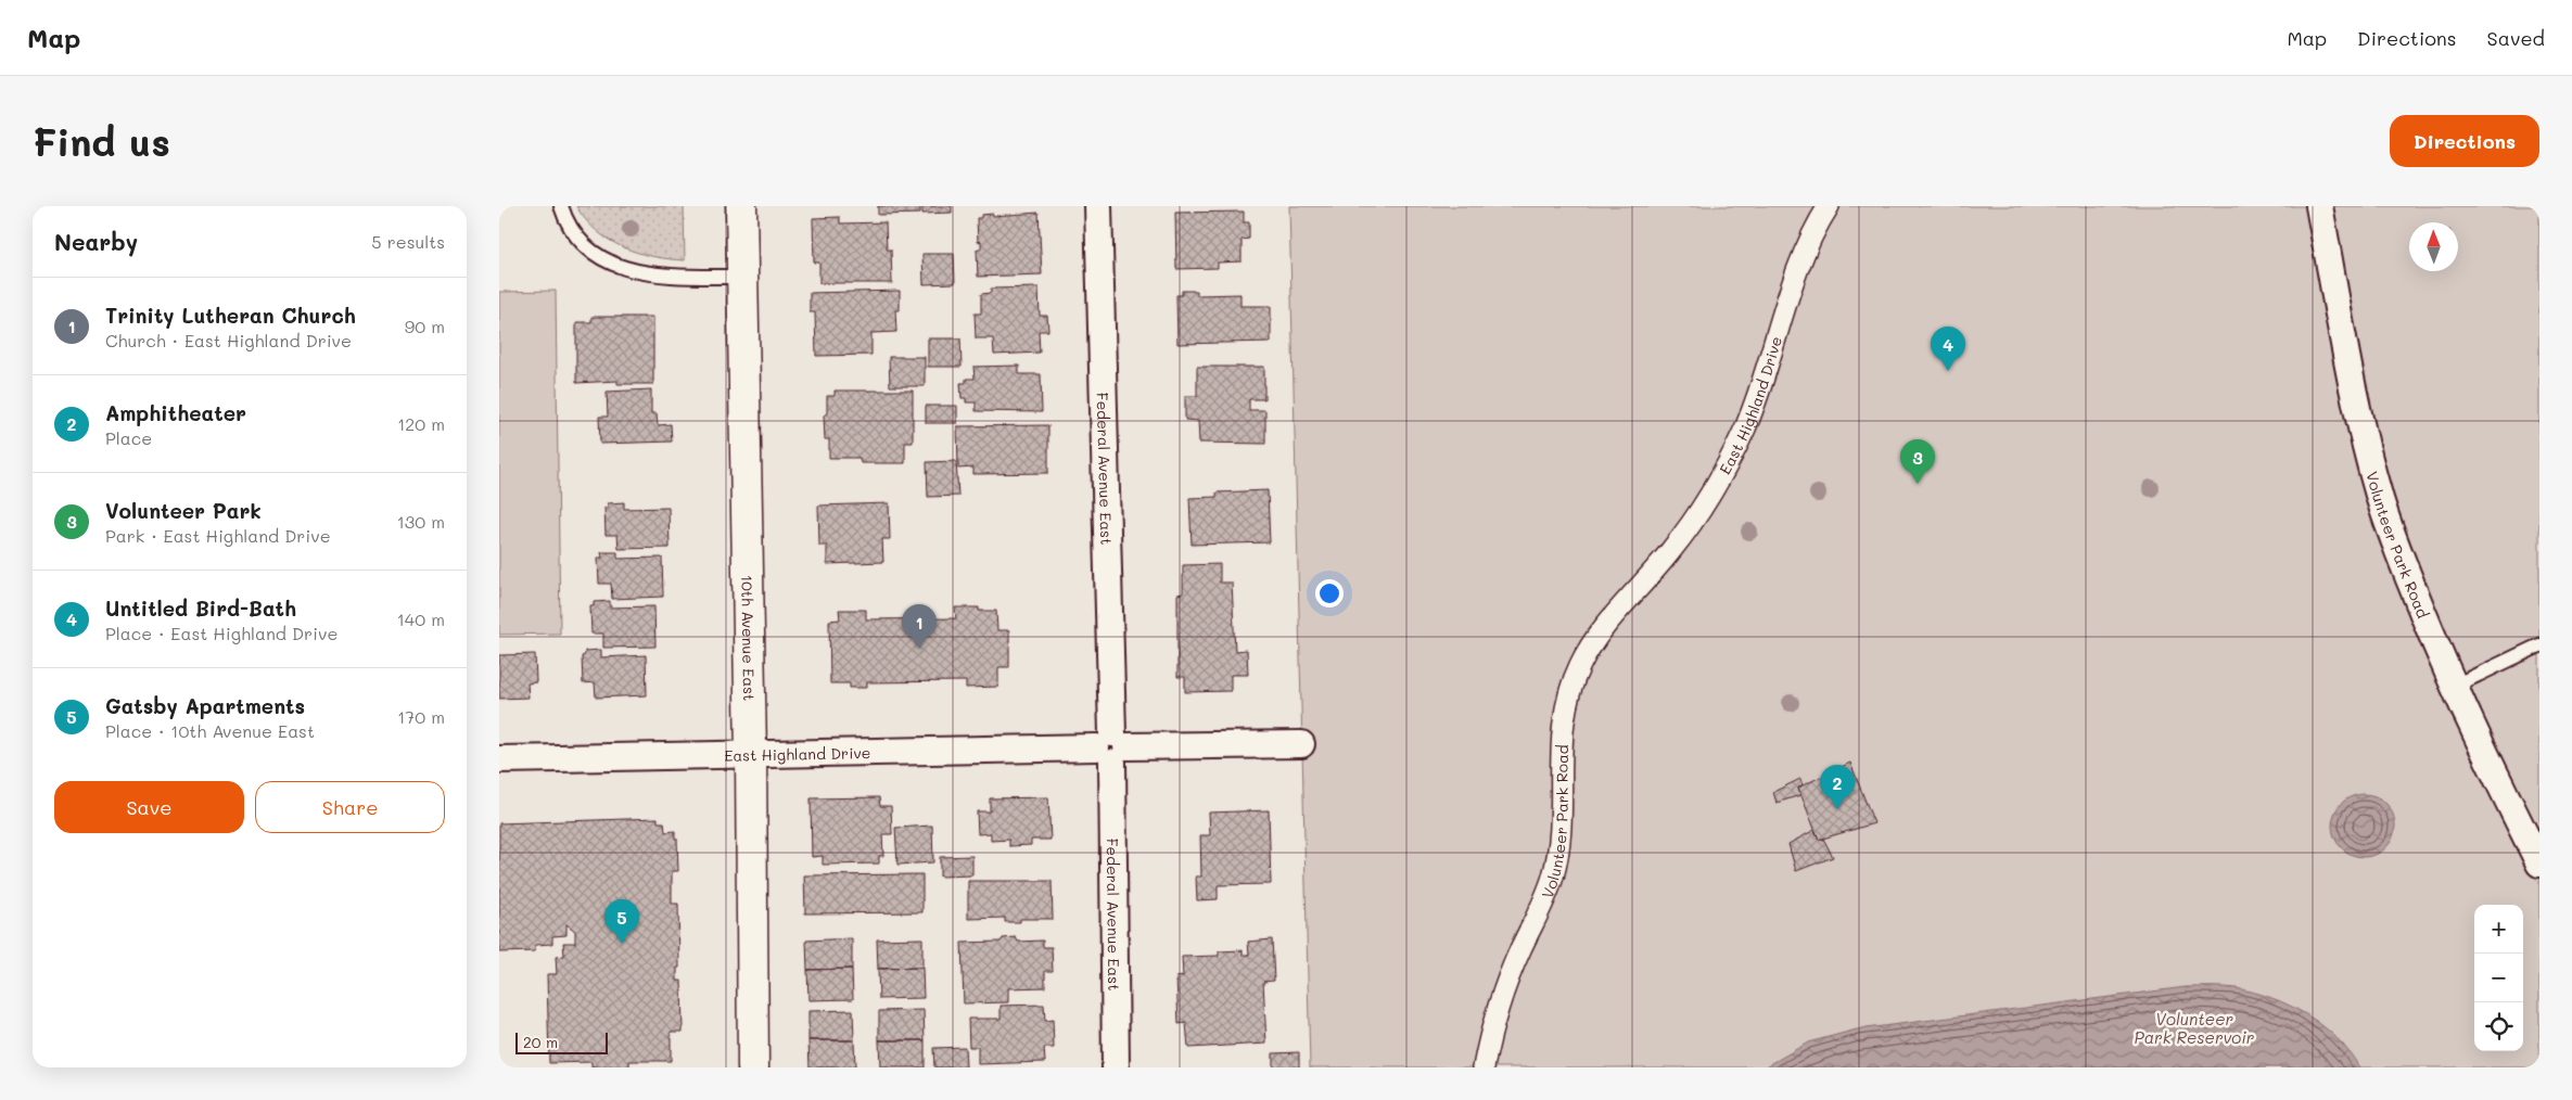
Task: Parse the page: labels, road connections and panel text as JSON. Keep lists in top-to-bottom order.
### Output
{
  "streets": {
    "main road": ["10th Avenue East"],
    "street": ["East Highland Drive", "Federal Avenue East", "Volunteer Park Road"]
  },
  "crossings": [
    ["East Highland Drive", "Federal Avenue East"],
    ["East Highland Drive", "Volunteer Park Road"],
    ["East Highland Drive", "10th Avenue East"]
  ],
  "water": ["Volunteer Park Reservoir"],
  "scale_bar": "20 m",
  "north": "top",
  "page": {
    "header": "Map",
    "nav": ["Map", "Directions", "Saved"],
    "buttons": [
      "Directions",
      ["Save", "Share"]
    ],
    "title": "Find us",
    "heading": ["Nearby", "5 results"],
    "list": [
      {
        "mark": "1",
        "name": "Trinity Lutheran Church",
        "note": "Church · East Highland Drive",
        "value": "90 m"
      },
      {
        "mark": "2",
        "name": "Amphitheater",
        "note": "Place",
        "value": "120 m"
      },
      {
        "mark": "3",
        "name": "Volunteer Park",
        "note": "Park · East Highland Drive",
        "value": "130 m"
      },
      {
        "mark": "4",
        "name": "Untitled Bird-Bath",
        "note": "Place · East Highland Drive",
        "value": "140 m"
      },
      {
        "mark": "5",
        "name": "Gatsby Apartments",
        "note": "Place · 10th Avenue East",
        "value": "170 m"
      }
    ],
    "pins": [
      "4",
      "3",
      "1",
      "2",
      "5"
    ],
    "map_buttons": ["+", "−"],
    "scale": "20 m"
  }
}
